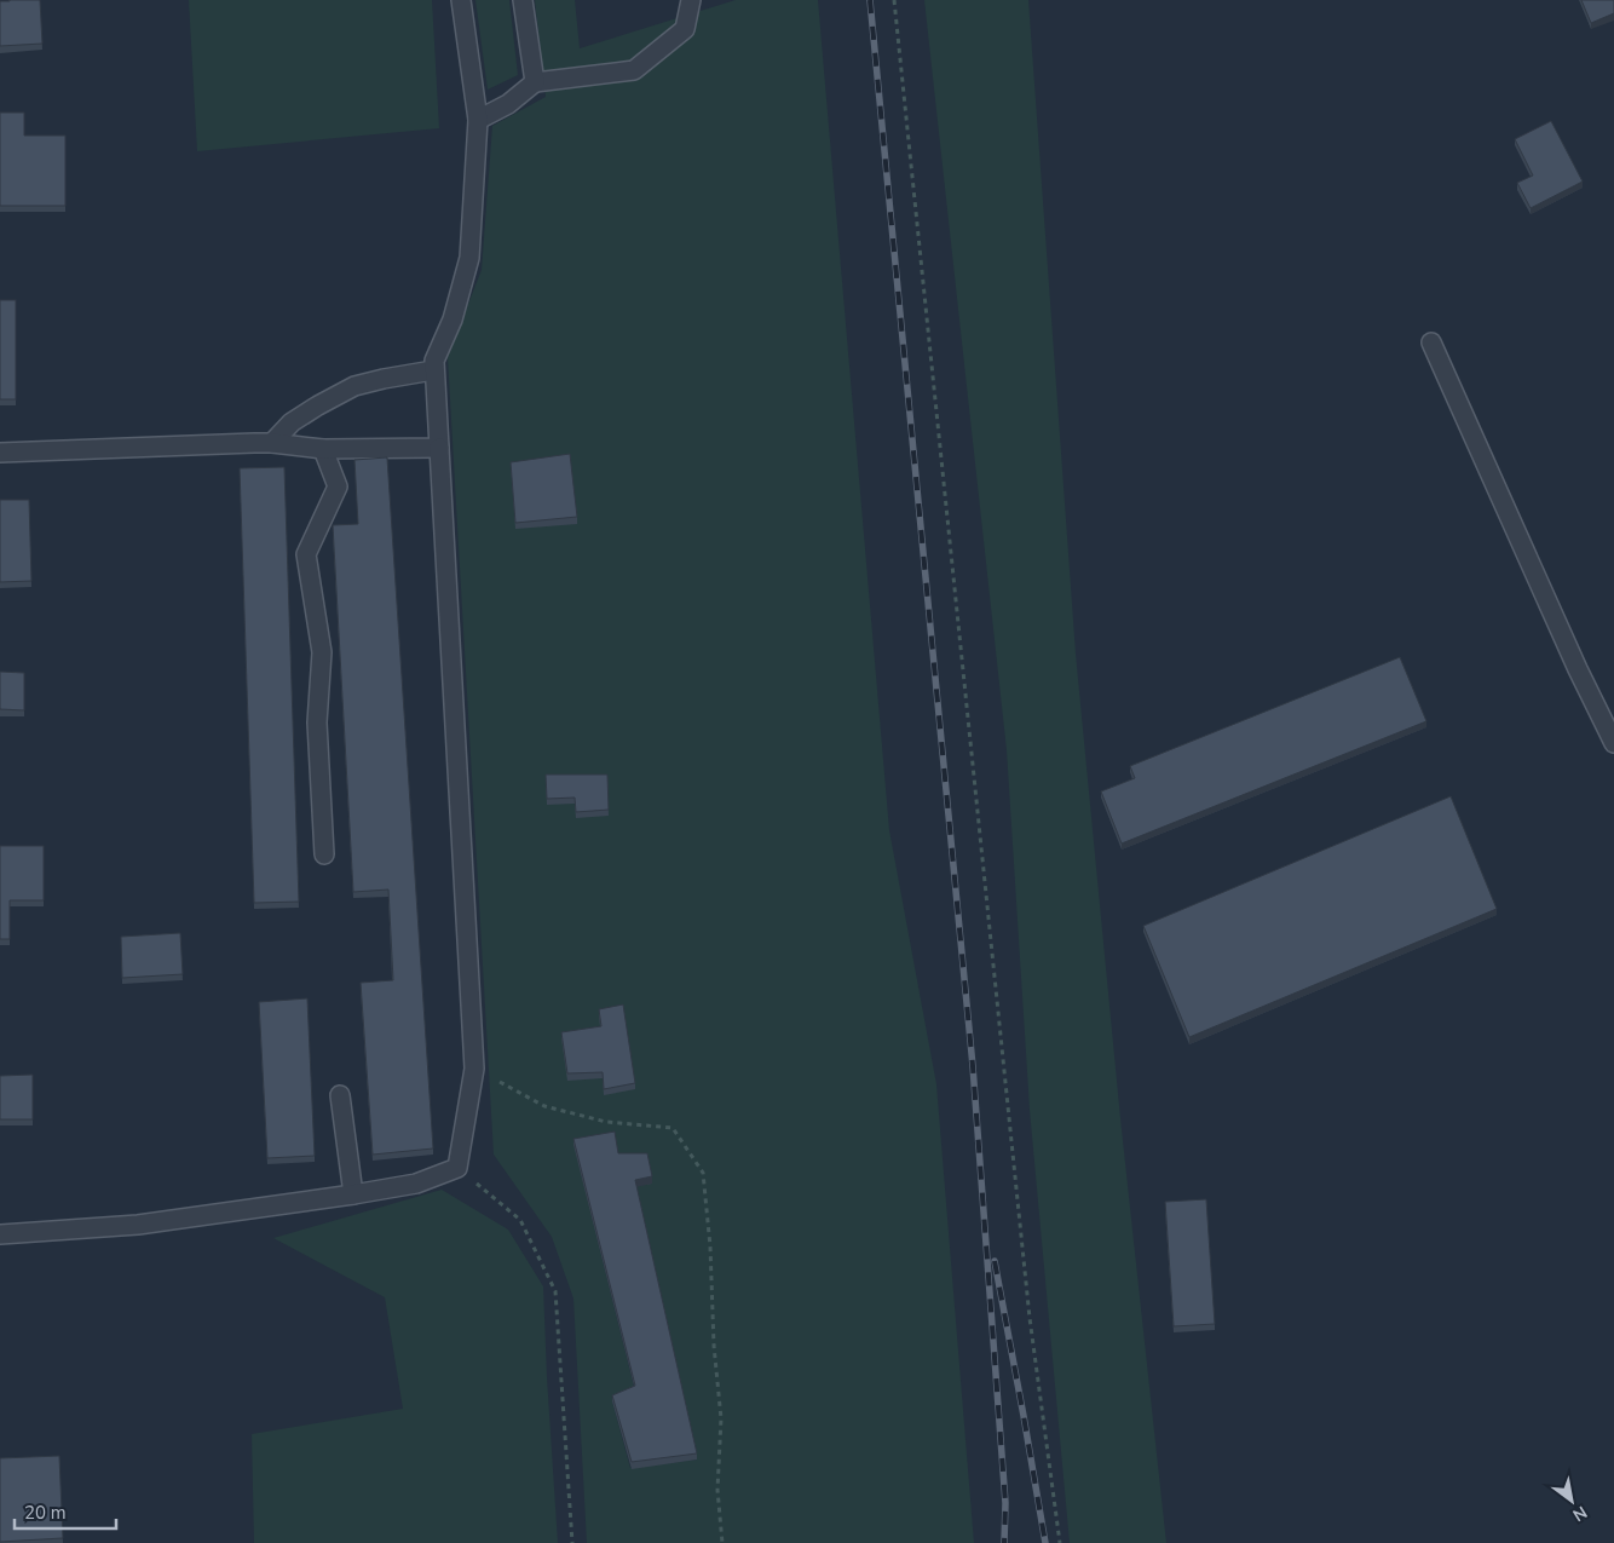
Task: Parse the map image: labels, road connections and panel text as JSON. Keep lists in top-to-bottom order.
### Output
{
  "scale_bar": "20 m",
  "north": "bottom right"
}
